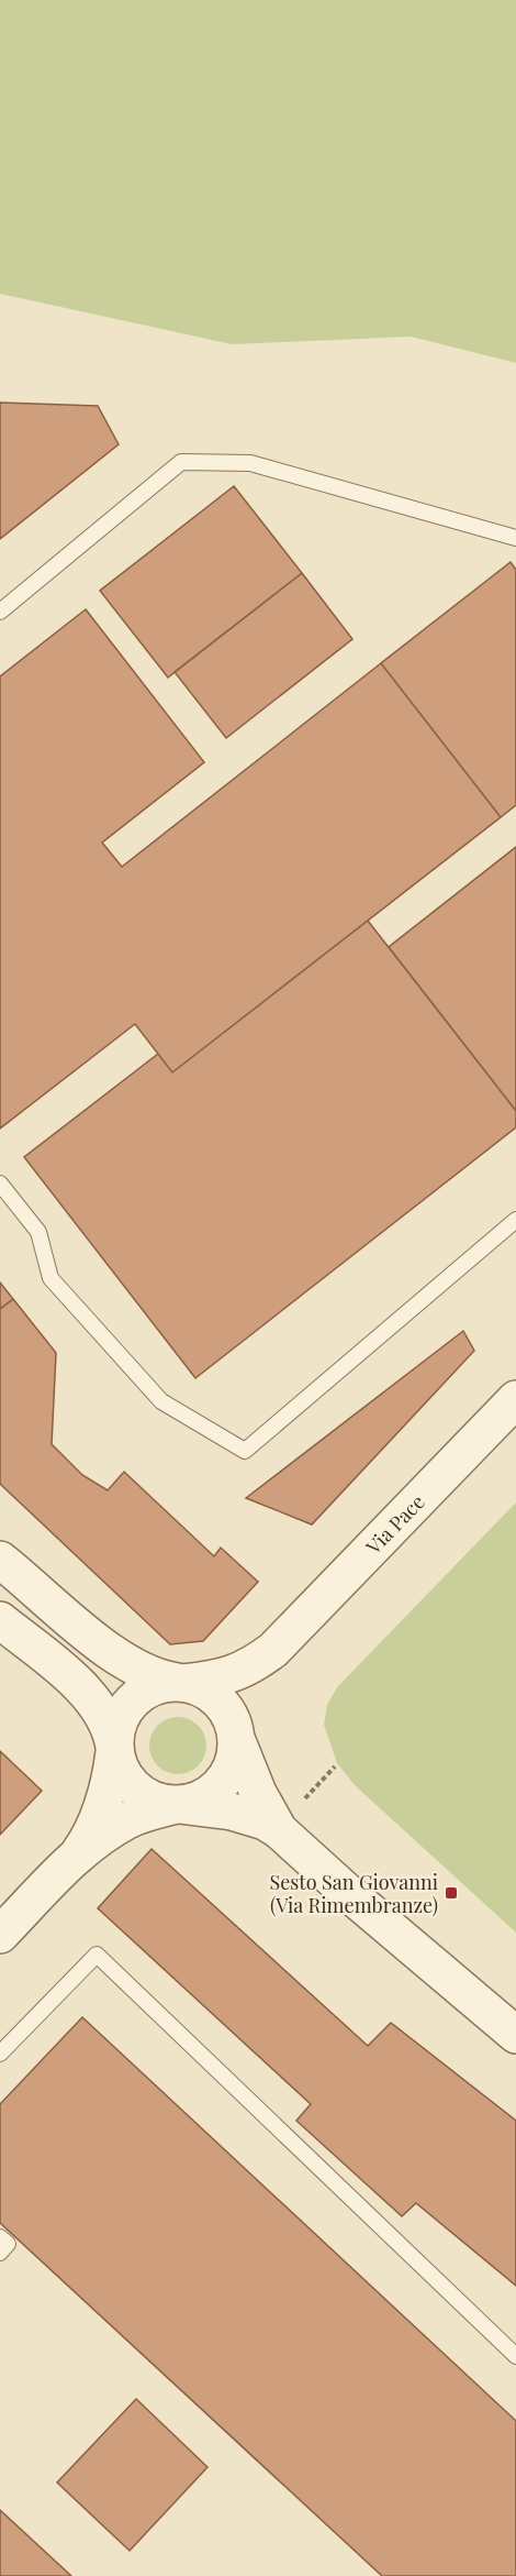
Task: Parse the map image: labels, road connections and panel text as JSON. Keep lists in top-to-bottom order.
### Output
{
  "streets": {
    "street": ["Via Pace"]
  },
  "places": {
    "transit": ["Sesto San Giovanni (Via Rimembranze)"]
  }
}
